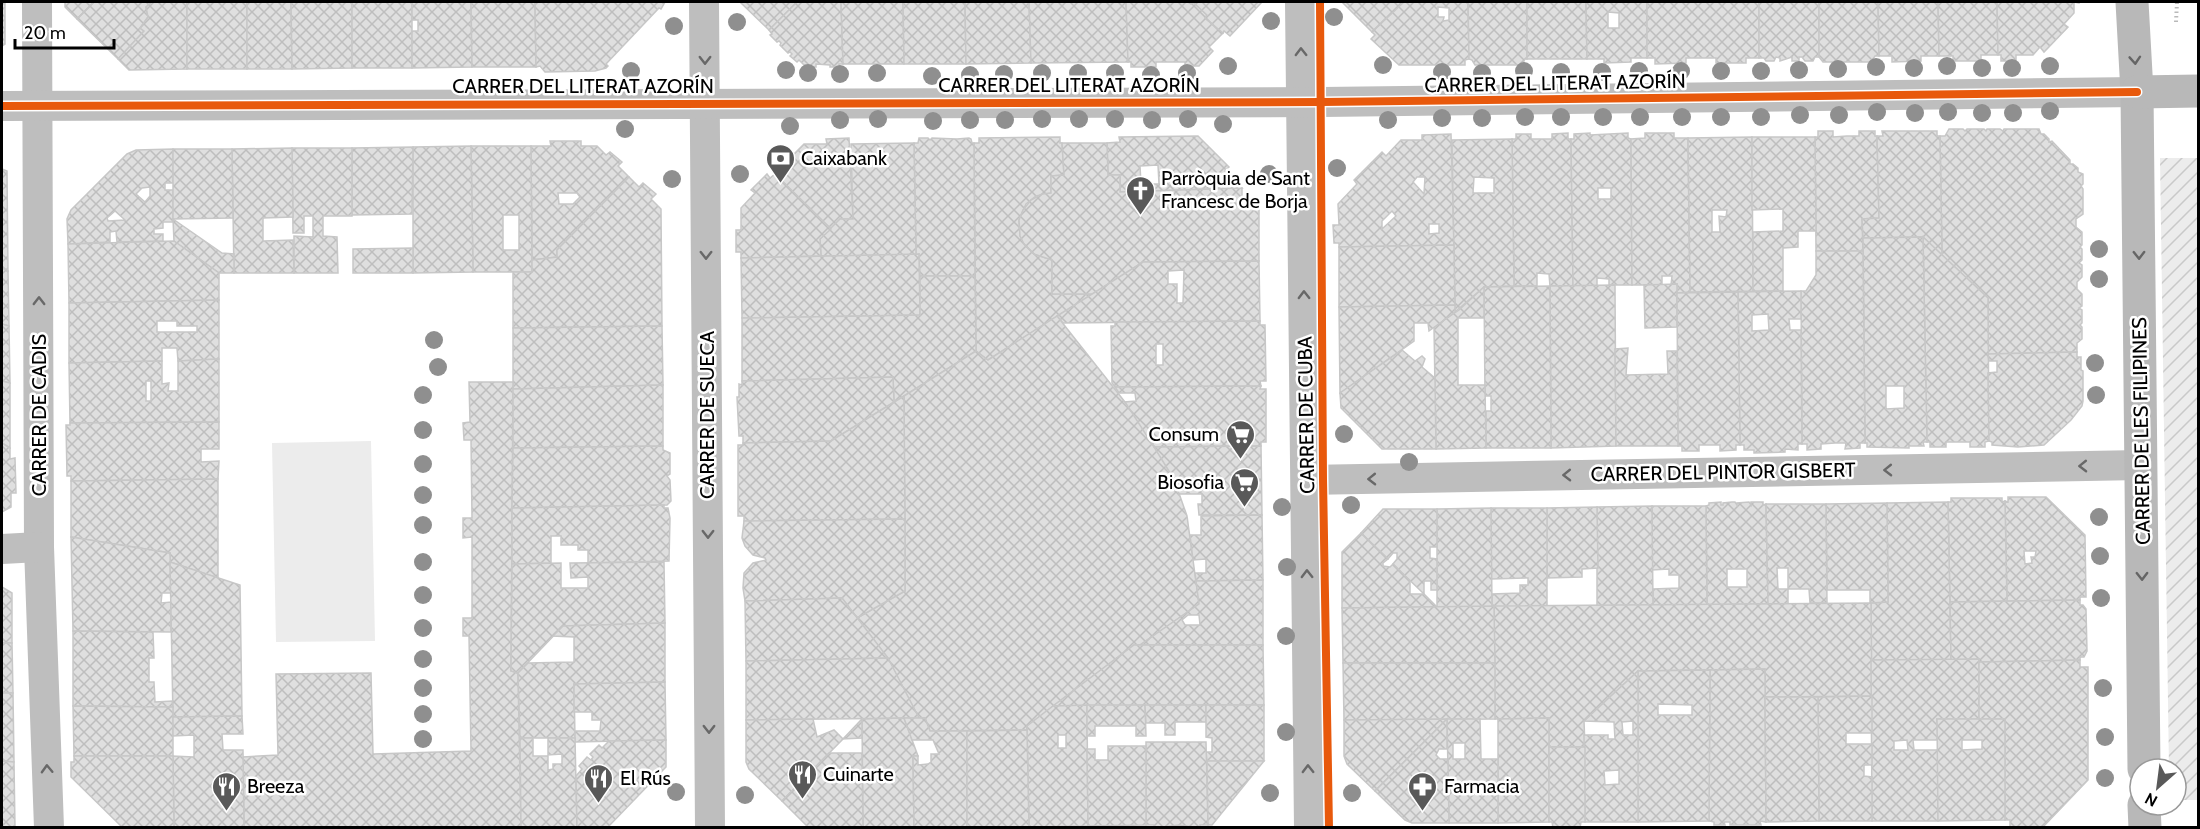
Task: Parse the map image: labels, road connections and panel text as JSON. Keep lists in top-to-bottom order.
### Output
{
  "streets": {
    "main road": ["CARRER DE LES FILIPINES"],
    "street": [
      "CARRER DEL LITERAT AZORÍN",
      "CARRER DE CADIS",
      "CARRER DE SUECA",
      "CARRER DE CUBA",
      "CARRER DEL PINTOR GISBERT"
    ]
  },
  "crossings": [
    ["CARRER DEL LITERAT AZORÍN", "CARRER DE CADIS"],
    ["CARRER DEL LITERAT AZORÍN", "CARRER DE SUECA"],
    ["CARRER DEL LITERAT AZORÍN", "CARRER DE CUBA"],
    ["CARRER DEL LITERAT AZORÍN", "CARRER DE LES FILIPINES"],
    ["CARRER DE CUBA", "CARRER DEL PINTOR GISBERT"],
    ["CARRER DE LES FILIPINES", "CARRER DEL PINTOR GISBERT"]
  ],
  "one_way": [
    "CARRER DE CADIS",
    "CARRER DE SUECA",
    "CARRER DE CUBA",
    "CARRER DE LES FILIPINES",
    "CARRER DEL PINTOR GISBERT"
  ],
  "places": {
    "bank": ["Caixabank"],
    "church": ["Parròquia de Sant Francesc de Borja"],
    "supermarket": ["Consum", "Biosofia"],
    "restaurant": ["Cuinarte", "El Rús", "Breeza"],
    "pharmacy": ["Farmacia"]
  },
  "scale_bar": "20 m",
  "north": "bottom left"
}
